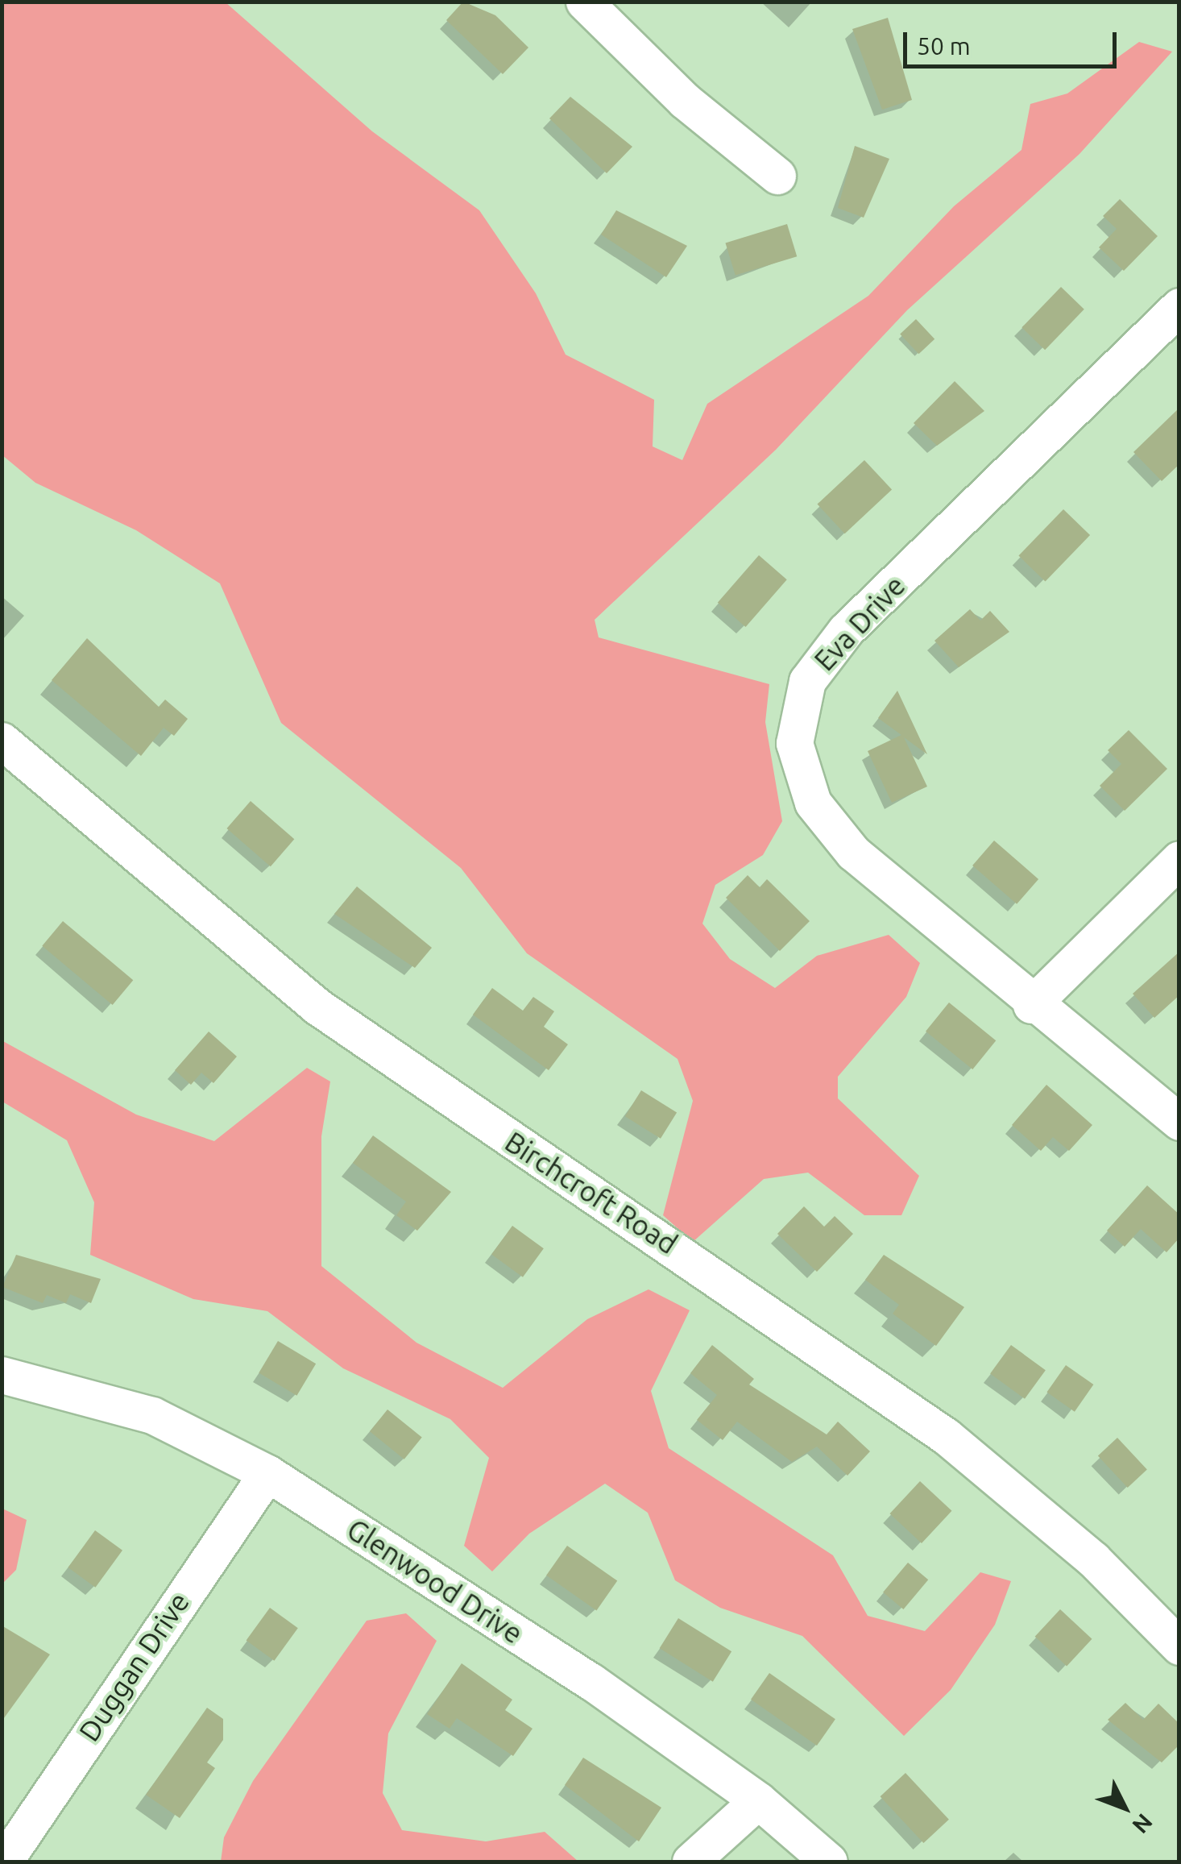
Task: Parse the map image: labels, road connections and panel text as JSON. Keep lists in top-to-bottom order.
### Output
{
  "streets": {
    "street": [
      "Eva Drive",
      "Birchcroft Road",
      "Glenwood Drive",
      "Duggan Drive"
    ]
  },
  "crossings": [
    ["Glenwood Drive", "Duggan Drive"]
  ],
  "scale_bar": "50 m",
  "north": "bottom right"
}
